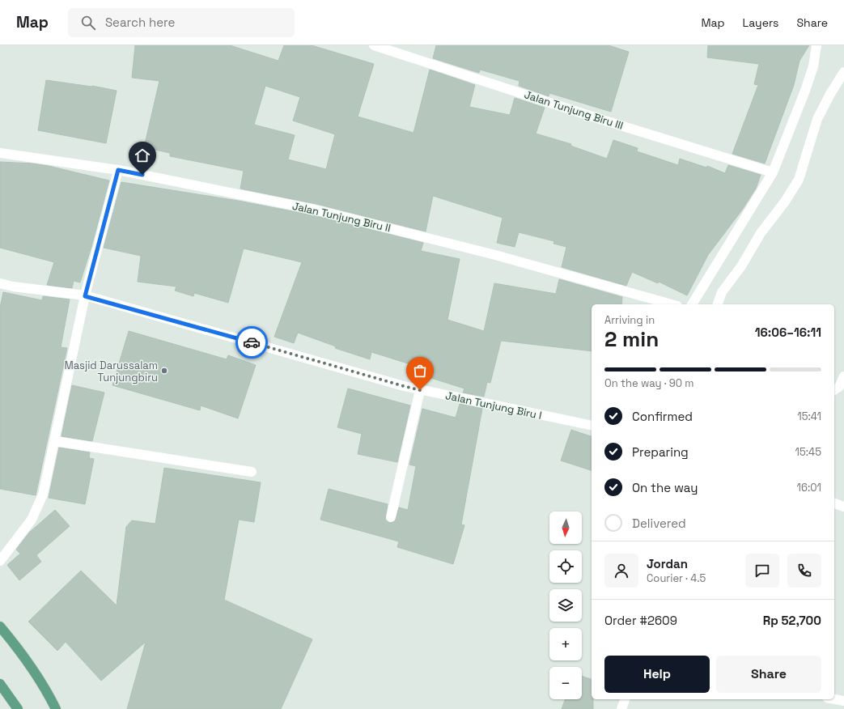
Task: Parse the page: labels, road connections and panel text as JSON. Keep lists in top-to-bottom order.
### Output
{
  "streets": {
    "street": ["Jalan Tunjung Biru III", "Jalan Tunjung Biru II", "Jalan Tunjung Biru I"]
  },
  "places": ["Masjid Darussalam Tunjungbiru"],
  "north": "bottom",
  "page": {
    "header": "Map",
    "search": "Search here",
    "nav": ["Map", "Layers", "Share"],
    "heading": ["2 min", "Arriving in", "16:06–16:11"],
    "panel": [
      "Jordan",
      "Courier · 4.5",
      "Order #2609",
      "Rp 52,700"
    ],
    "bar": "On the way · 90 m",
    "list": [
      ["Confirmed", "15:41"],
      ["Preparing", "15:45"],
      ["On the way", "16:01"],
      "Delivered"
    ],
    "map_buttons": ["+", "−"],
    "buttons": ["Help", "Share"]
  }
}
